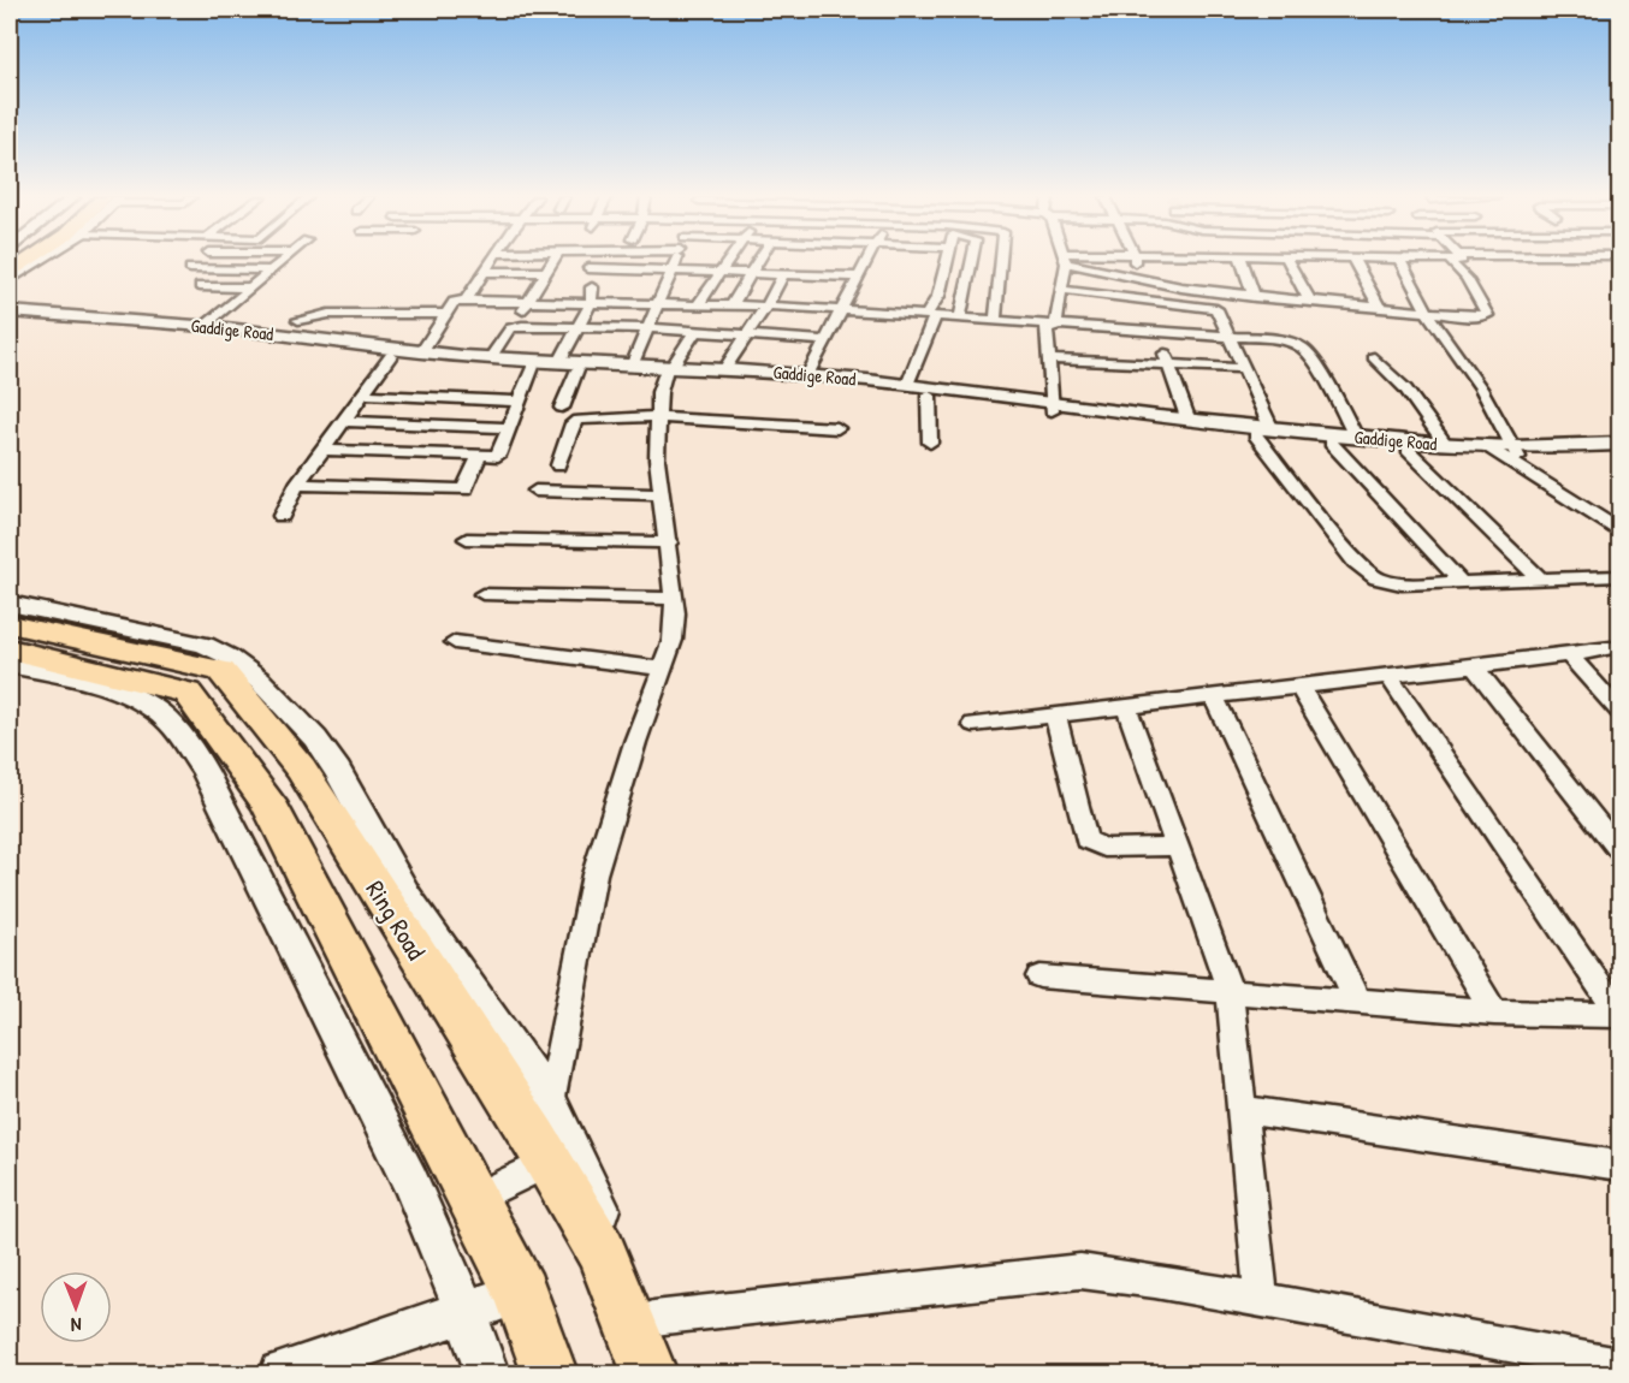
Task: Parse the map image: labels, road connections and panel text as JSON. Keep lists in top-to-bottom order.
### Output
{
  "streets": {
    "highway": ["Ring Road"],
    "main road": ["Gaddige Road"]
  },
  "north": "bottom"
}
